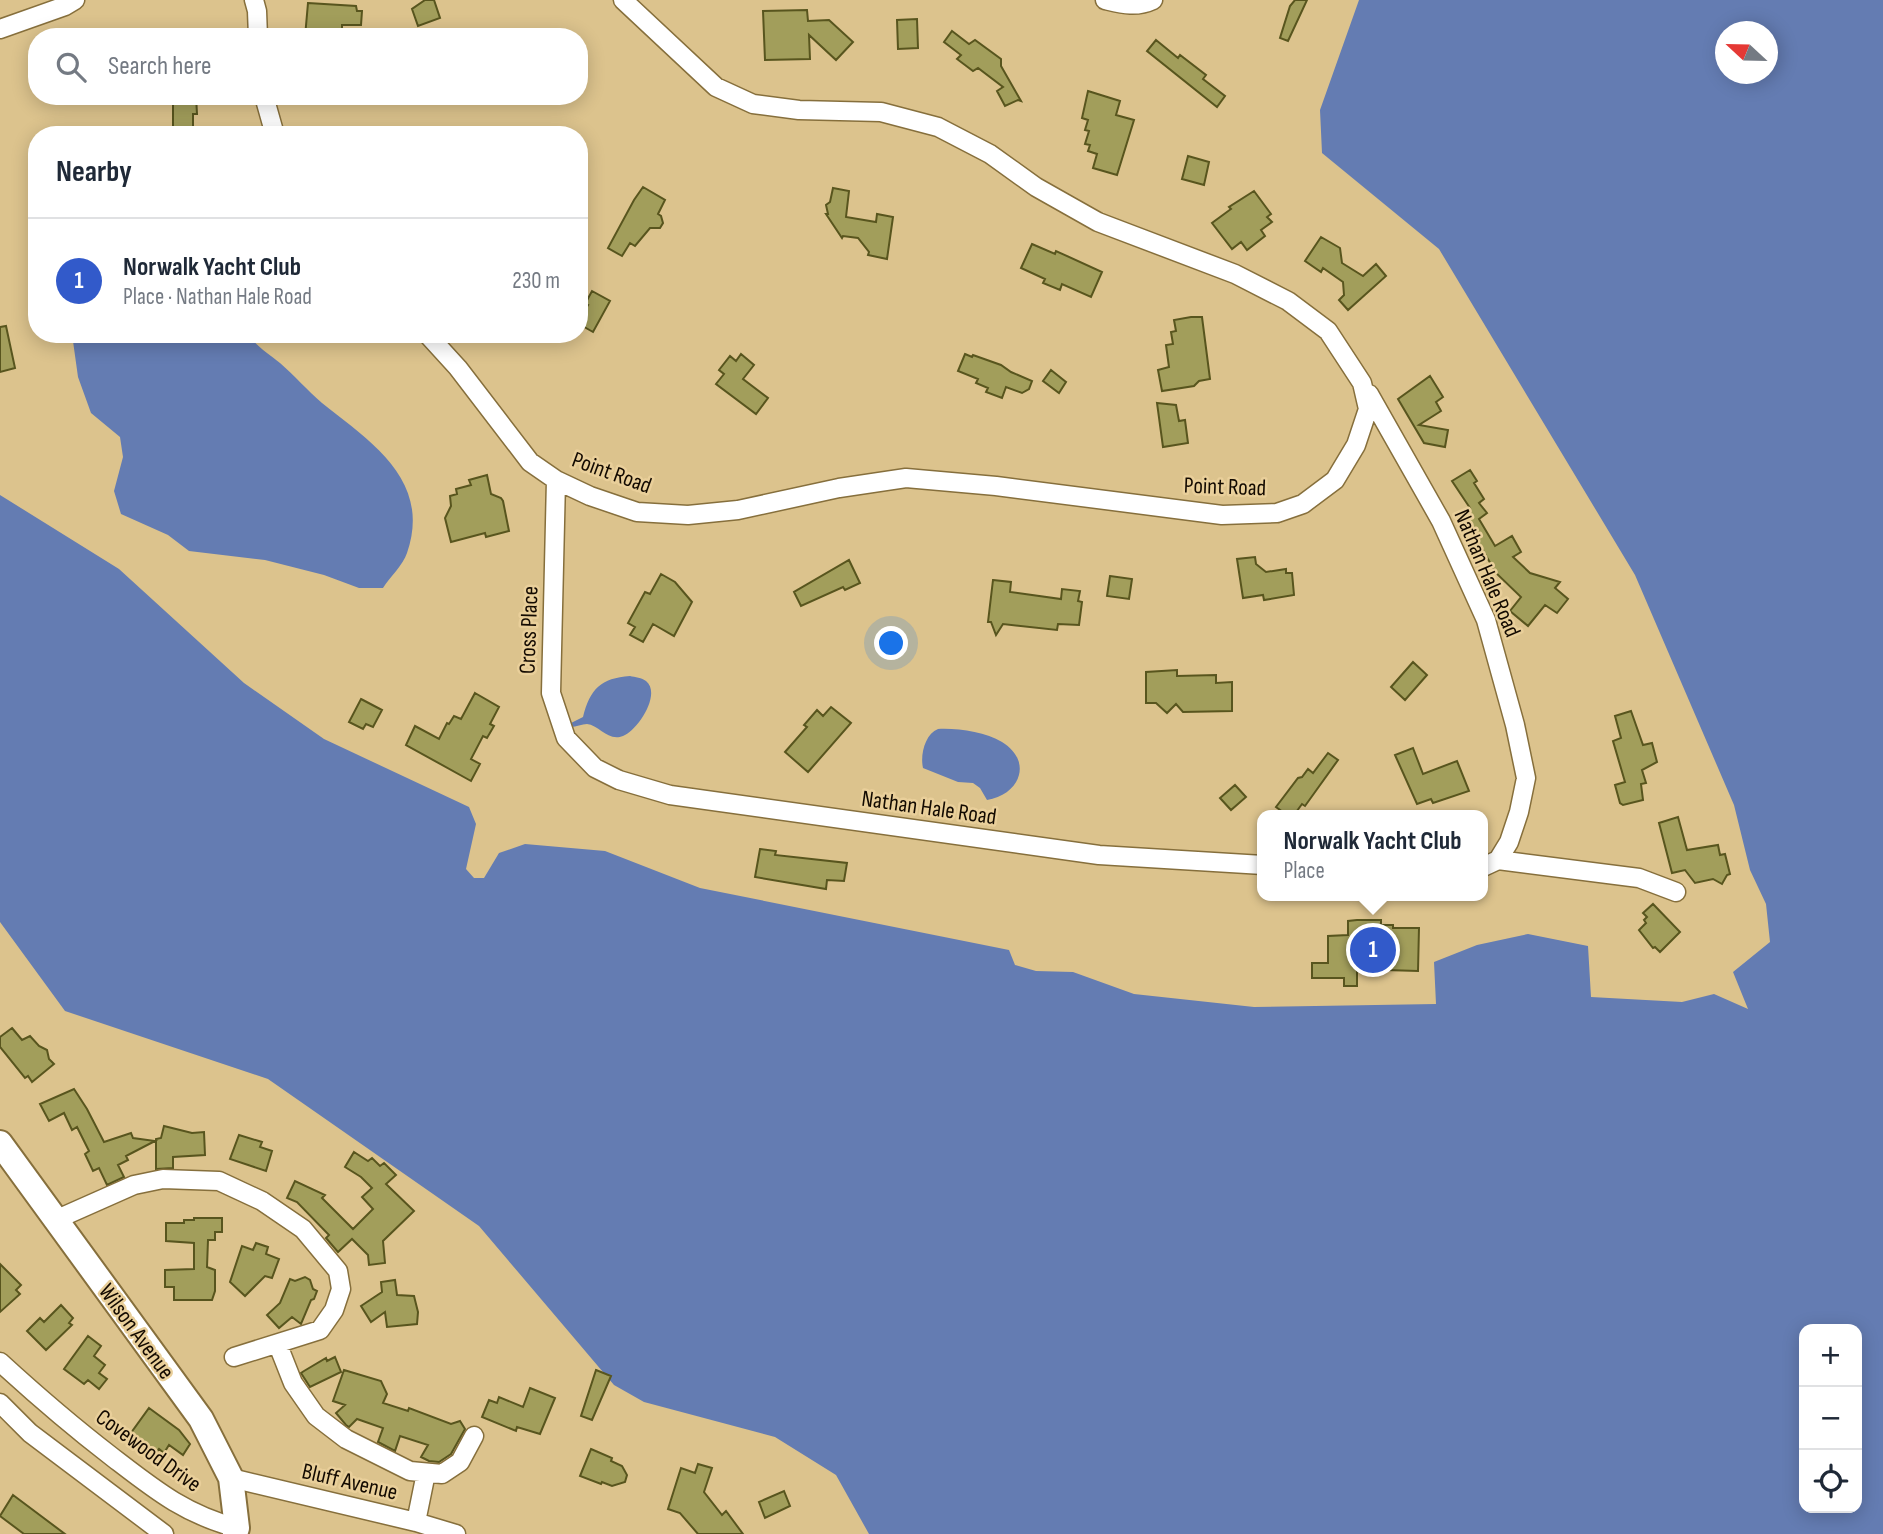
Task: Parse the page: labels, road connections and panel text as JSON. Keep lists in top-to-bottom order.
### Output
{
  "streets": {
    "main road": ["Wilson Avenue"],
    "street": [
      "Point Road",
      "Nathan Hale Road",
      "Cross Place",
      "Covewood Drive",
      "Bluff Avenue"
    ]
  },
  "crossings": [
    ["Point Road", "Nathan Hale Road"],
    ["Point Road", "Cross Place"],
    ["Nathan Hale Road", "Cross Place"],
    ["Wilson Avenue", "Covewood Drive"],
    ["Wilson Avenue", "Bluff Avenue"]
  ],
  "north": "left",
  "page": {
    "search": "Search here",
    "heading": "Nearby",
    "list": [
      {
        "mark": "1",
        "name": "Norwalk Yacht Club",
        "note": "Place · Nathan Hale Road",
        "value": "230 m"
      }
    ],
    "popup": ["Norwalk Yacht Club", "Place"],
    "pins": "1",
    "map_buttons": ["+", "−"]
  }
}
